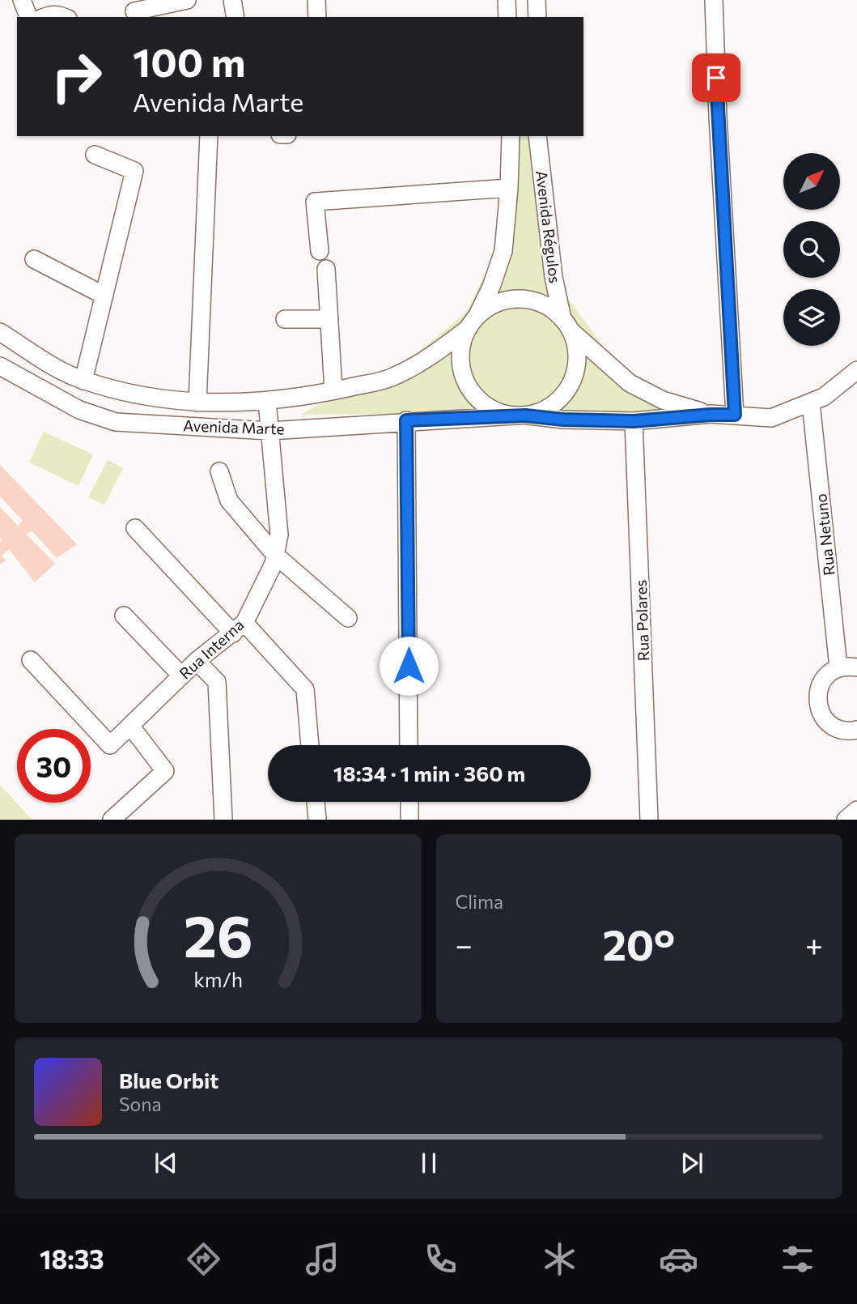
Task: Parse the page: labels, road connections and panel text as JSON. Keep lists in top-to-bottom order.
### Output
{
  "streets": {
    "street": [
      "Avenida Régulos",
      "Avenida Marte",
      "Rua Netuno",
      "Rua Polares",
      "Rua Interna"
    ]
  },
  "crossings": [
    ["Avenida Régulos", "Avenida Marte"],
    ["Avenida Marte", "Rua Polares"],
    ["Avenida Marte", "Rua Interna"]
  ],
  "north": "top right",
  "page": {
    "turn": ["100 m", "Avenida Marte"],
    "limit": "30",
    "trip": "18:34 · 1 min · 360 m",
    "tile": "Clima",
    "heat": ["−", "20°", "+"],
    "song": ["Blue Orbit", "Sona"],
    "tabs": "18:33",
    "gauge": ["26", "km/h"]
  }
}
